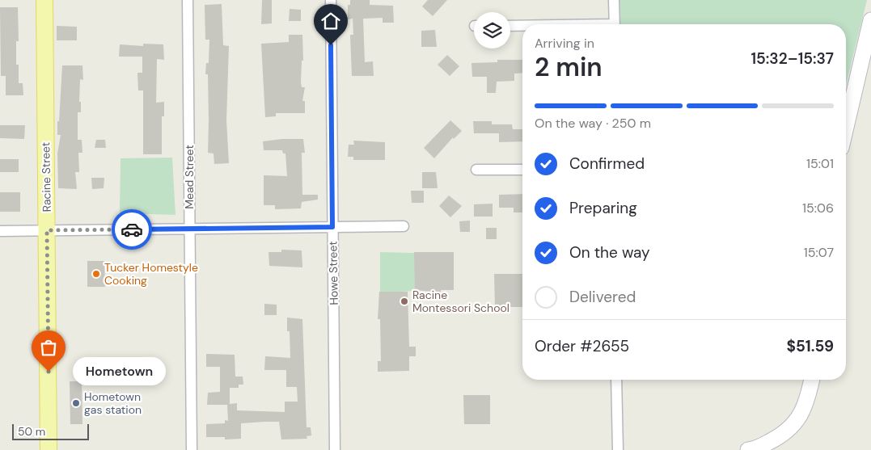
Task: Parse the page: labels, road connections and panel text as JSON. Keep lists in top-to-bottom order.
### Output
{
  "streets": {
    "main road": ["Racine Street"],
    "street": ["Mead Street", "Howe Street"]
  },
  "places": [
    "Tucker Homestyle Cooking",
    "Racine Montessori School",
    "Hometown",
    "Hometown gas station"
  ],
  "scale_bar": "50 m",
  "page": {
    "heading": ["2 min", "Arriving in", "15:32–15:37"],
    "panel": ["Order #2655", "$51.59"],
    "bar": "On the way · 250 m",
    "list": [
      ["Confirmed", "15:01"],
      ["Preparing", "15:06"],
      ["On the way", "15:07"],
      "Delivered"
    ],
    "bubble": "Hometown",
    "scale": "50 m"
  }
}
